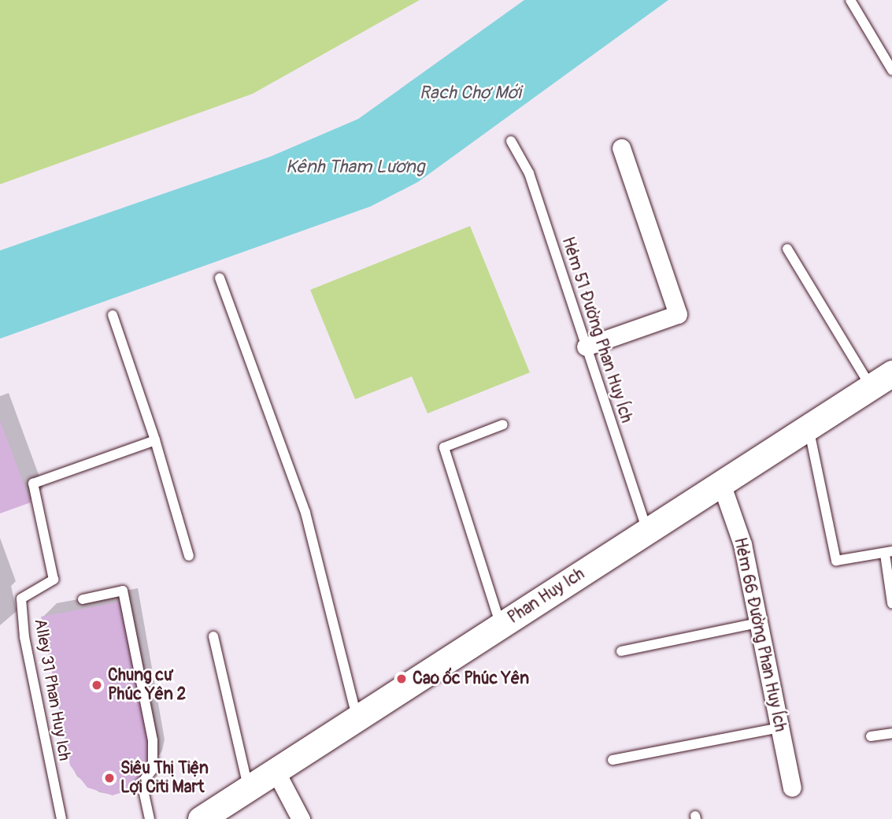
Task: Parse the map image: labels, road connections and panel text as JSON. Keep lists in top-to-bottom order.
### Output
{
  "streets": {
    "main road": ["Phan Huy Ich"],
    "street": ["Hẻm 66 Đường Phan Huy Ích"],
    "lane": ["Hẻm 51 Đường Phan Huy Ích", "Alley 31 Phan Huy Ich"]
  },
  "crossings": [
    ["Hẻm 51 Đường Phan Huy Ích", "Phan Huy Ich"],
    ["Phan Huy Ich", "Hẻm 66 Đường Phan Huy Ích"]
  ],
  "water": ["Rạch Chợ Mới", "Kênh Tham Lương"],
  "places": ["Cao ốc Phúc Yên", "Chung cư Phúc Yên 2", "Siêu Thị Tiện Lợi Citi Mart"]
}
